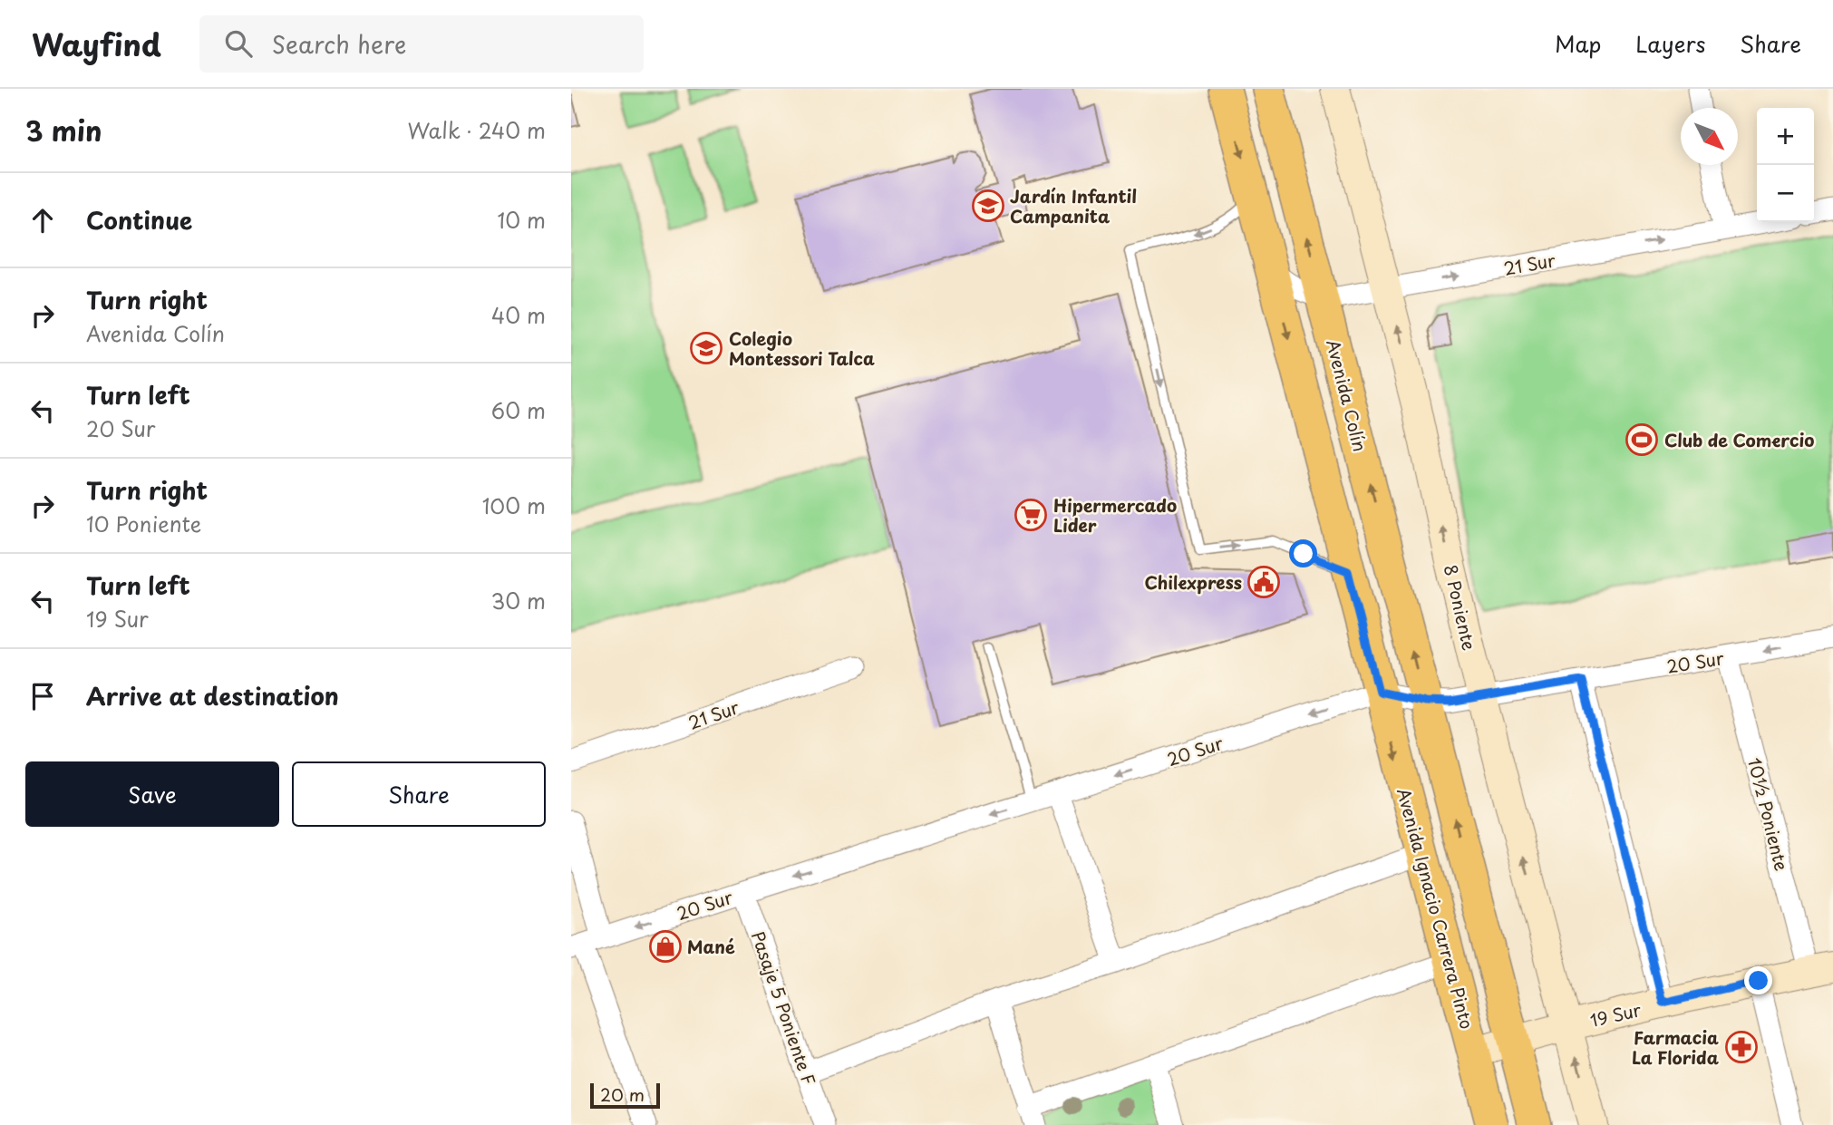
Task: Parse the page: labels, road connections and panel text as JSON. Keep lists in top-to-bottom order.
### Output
{
  "streets": {
    "main road": ["Avenida Colín", "Avenida Ignacio Carrera Pinto"],
    "street": [
      "21 Sur",
      "8 Poniente",
      "20 Sur",
      "10½ Poniente",
      "Pasaje 5 Poniente F",
      "19 Sur"
    ]
  },
  "crossings": [
    ["21 Sur", "Avenida Colín"],
    ["21 Sur", "8 Poniente"],
    ["Avenida Colín", "20 Sur"],
    ["8 Poniente", "20 Sur"],
    ["8 Poniente", "19 Sur"],
    ["20 Sur", "10½ Poniente"],
    ["20 Sur", "Avenida Ignacio Carrera Pinto"],
    ["20 Sur", "Pasaje 5 Poniente F"],
    ["10½ Poniente", "19 Sur"],
    ["Avenida Ignacio Carrera Pinto", "19 Sur"]
  ],
  "one_way": ["21 Sur"],
  "places": {
    "school or university": ["Jardín Infantil Campanita", "Colegio Montessori Talca"],
    "sports": ["Club de Comercio"],
    "supermarket": ["Hipermercado Lider"],
    "public building": ["Chilexpress"],
    "shop": ["Mané"],
    "pharmacy": ["Farmacia La Florida"]
  },
  "scale_bar": "20 m",
  "north": "bottom right",
  "page": {
    "header": "Wayfind",
    "search": "Search here",
    "nav": ["Map", "Layers", "Share"],
    "heading": ["3 min", "Walk · 240 m"],
    "map_buttons": ["+", "−"],
    "list": [
      ["Continue", "10 m"],
      ["Turn right", "Avenida Colín", "40 m"],
      ["Turn left", "20 Sur", "60 m"],
      ["Turn right", "10 Poniente", "100 m"],
      ["Turn left", "19 Sur", "30 m"],
      "Arrive at destination"
    ],
    "buttons": ["Save", "Share"],
    "scale": "20 m"
  }
}
